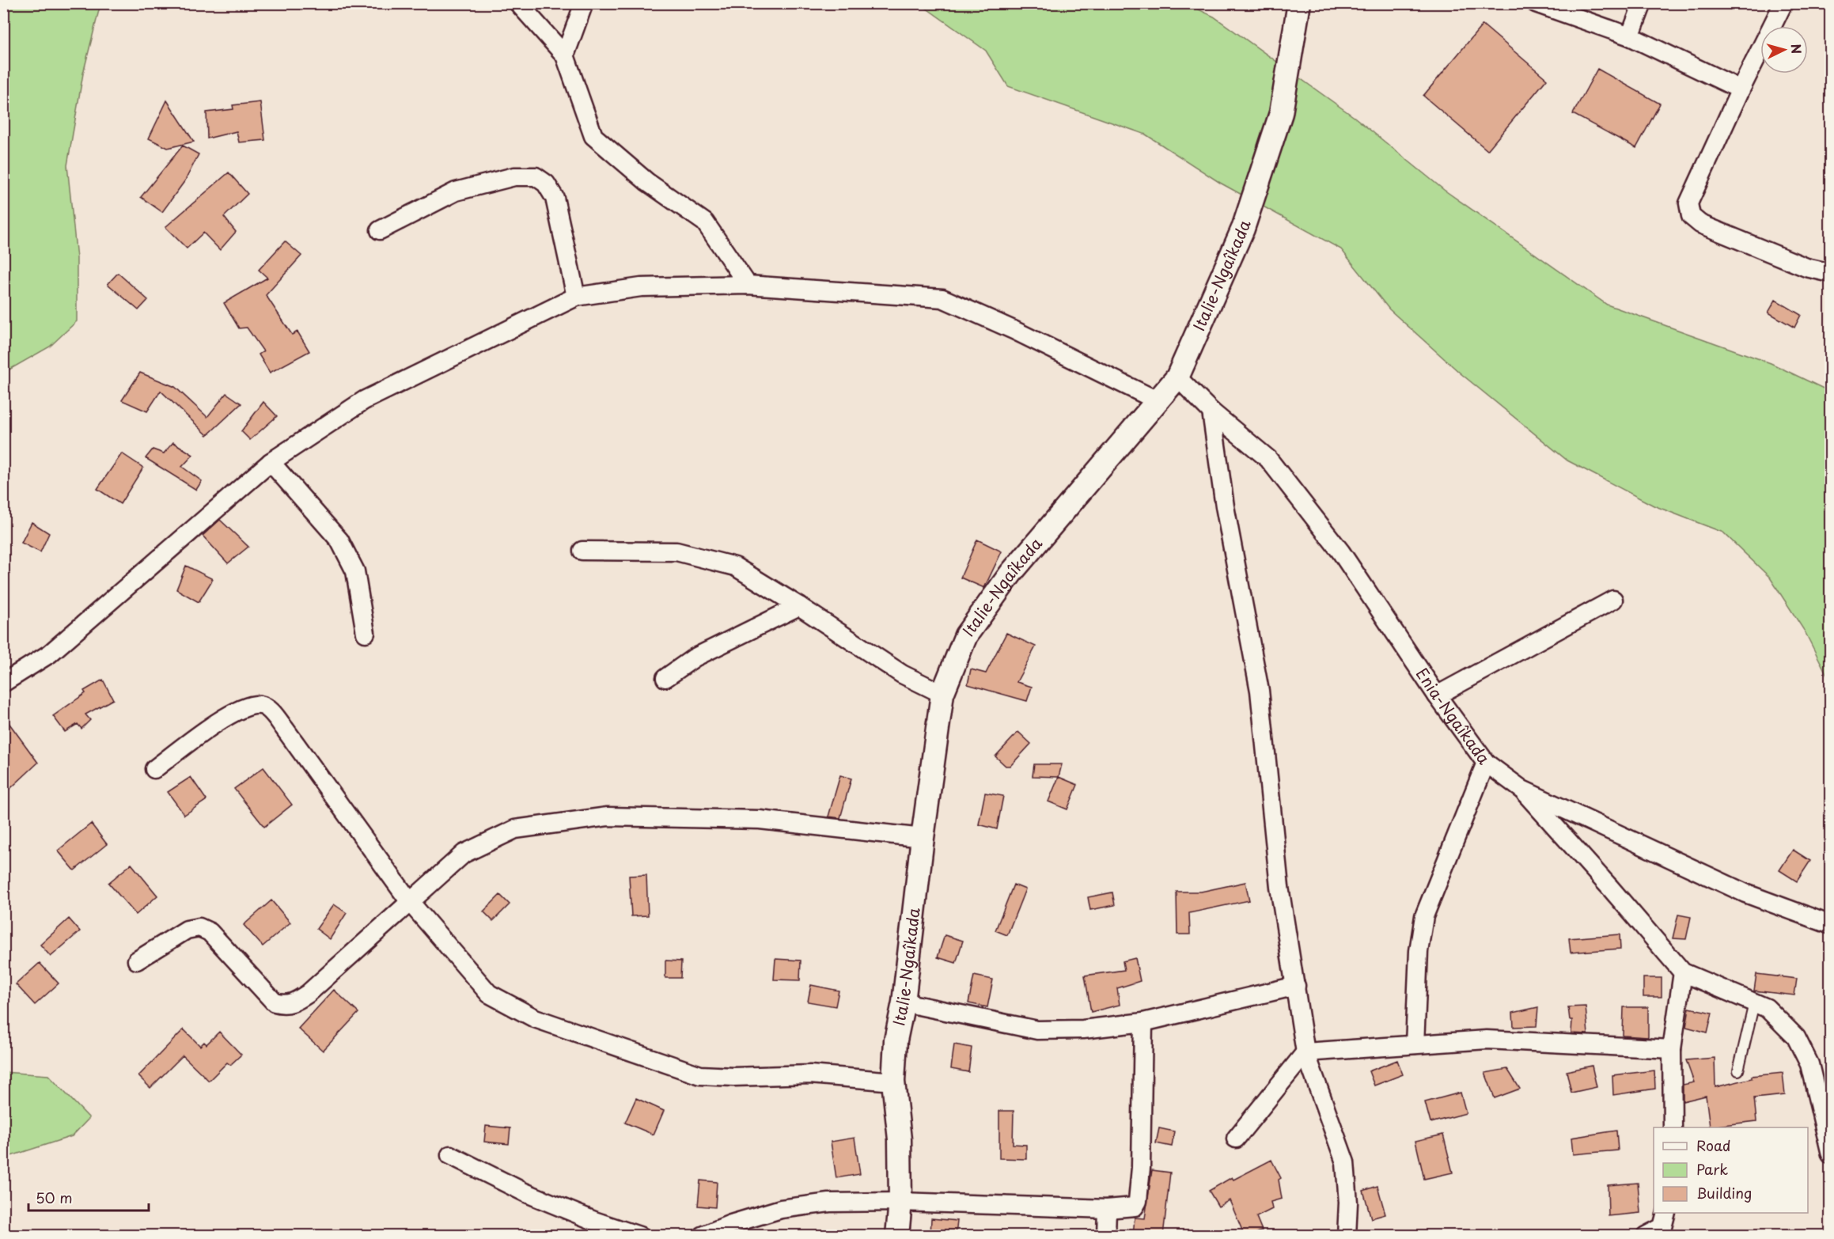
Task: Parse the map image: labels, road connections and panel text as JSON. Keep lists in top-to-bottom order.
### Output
{
  "streets": {
    "street": ["Italie-Ngaîkada", "Enia-Ngaîkada"]
  },
  "crossings": [
    ["Italie-Ngaîkada", "Enia-Ngaîkada"]
  ],
  "legend": ["Road", "Park", "Building"],
  "scale_bar": "50 m",
  "north": "right"
}
